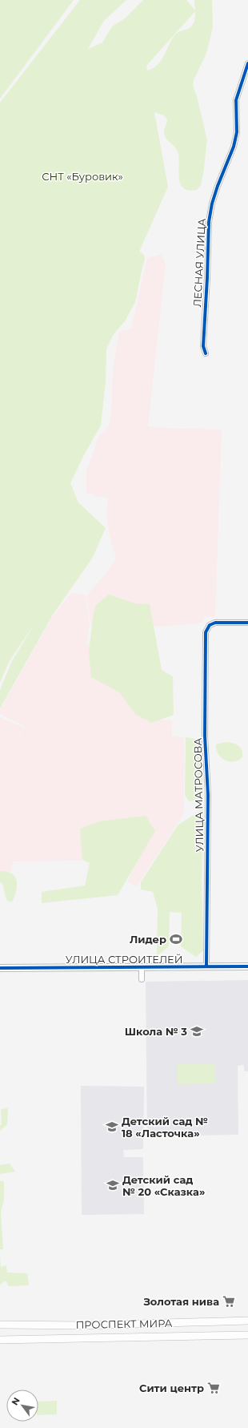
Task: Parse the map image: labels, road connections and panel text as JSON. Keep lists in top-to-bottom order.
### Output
{
  "streets": {
    "main road": ["ПРОСПЕКТ МИРА"],
    "street": ["ЛЕСНАЯ УЛИЦА", "УЛИЦА МАТРОСОВА", "УЛИЦА СТРОИТЕЛЕЙ"]
  },
  "crossings": [
    ["УЛИЦА МАТРОСОВА", "УЛИЦА СТРОИТЕЛЕЙ"]
  ],
  "parks": ["СНТ «Буровик»"],
  "places": {
    "sports": ["Лидер"],
    "school or university": ["Школа № 3", "Детский сад № 18 «Ласточка»", "Детский сад № 20 «Сказка»"],
    "supermarket": ["Золотая нива", "Сити центр"]
  },
  "north": "top left"
}
